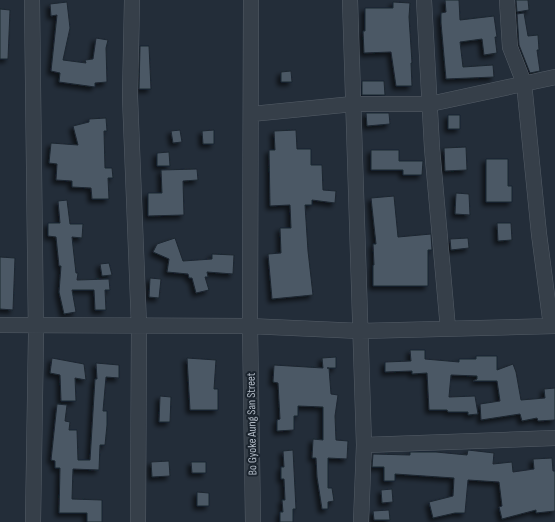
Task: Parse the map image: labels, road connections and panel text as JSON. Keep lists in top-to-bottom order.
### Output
{
  "streets": {
    "street": ["Bo Gyoke Aung San Street"]
  }
}
